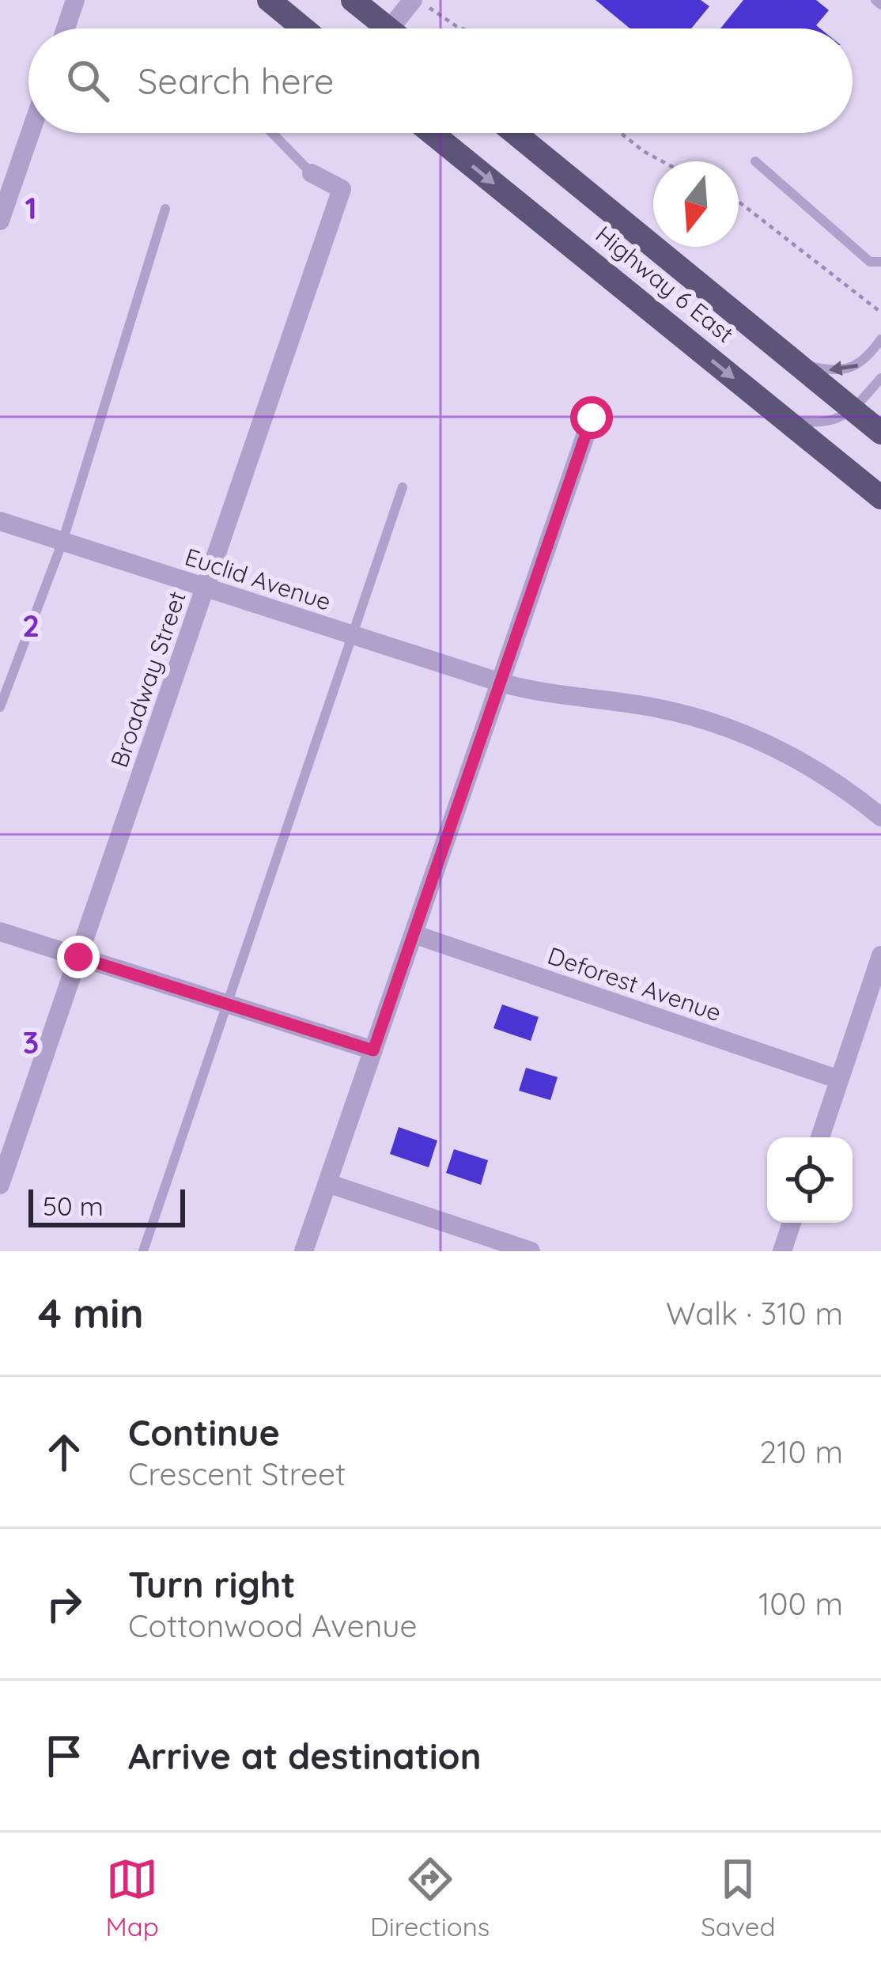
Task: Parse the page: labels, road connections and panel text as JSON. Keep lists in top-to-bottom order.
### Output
{
  "streets": {
    "main road": ["Highway 6 East"],
    "street": ["Euclid Avenue", "Broadway Street", "Deforest Avenue"]
  },
  "crossings": [
    ["Euclid Avenue", "Broadway Street"]
  ],
  "scale_bar": "50 m",
  "north": "bottom",
  "page": {
    "search": "Search here",
    "scale": "50 m",
    "heading": ["4 min", "Walk · 310 m"],
    "list": [
      ["Continue", "Crescent Street", "210 m"],
      ["Turn right", "Cottonwood Avenue", "100 m"],
      "Arrive at destination"
    ],
    "nav": ["Map", "Directions", "Saved"]
  },
  "grid": {
    "rows": ["1", "2", "3"]
  }
}
